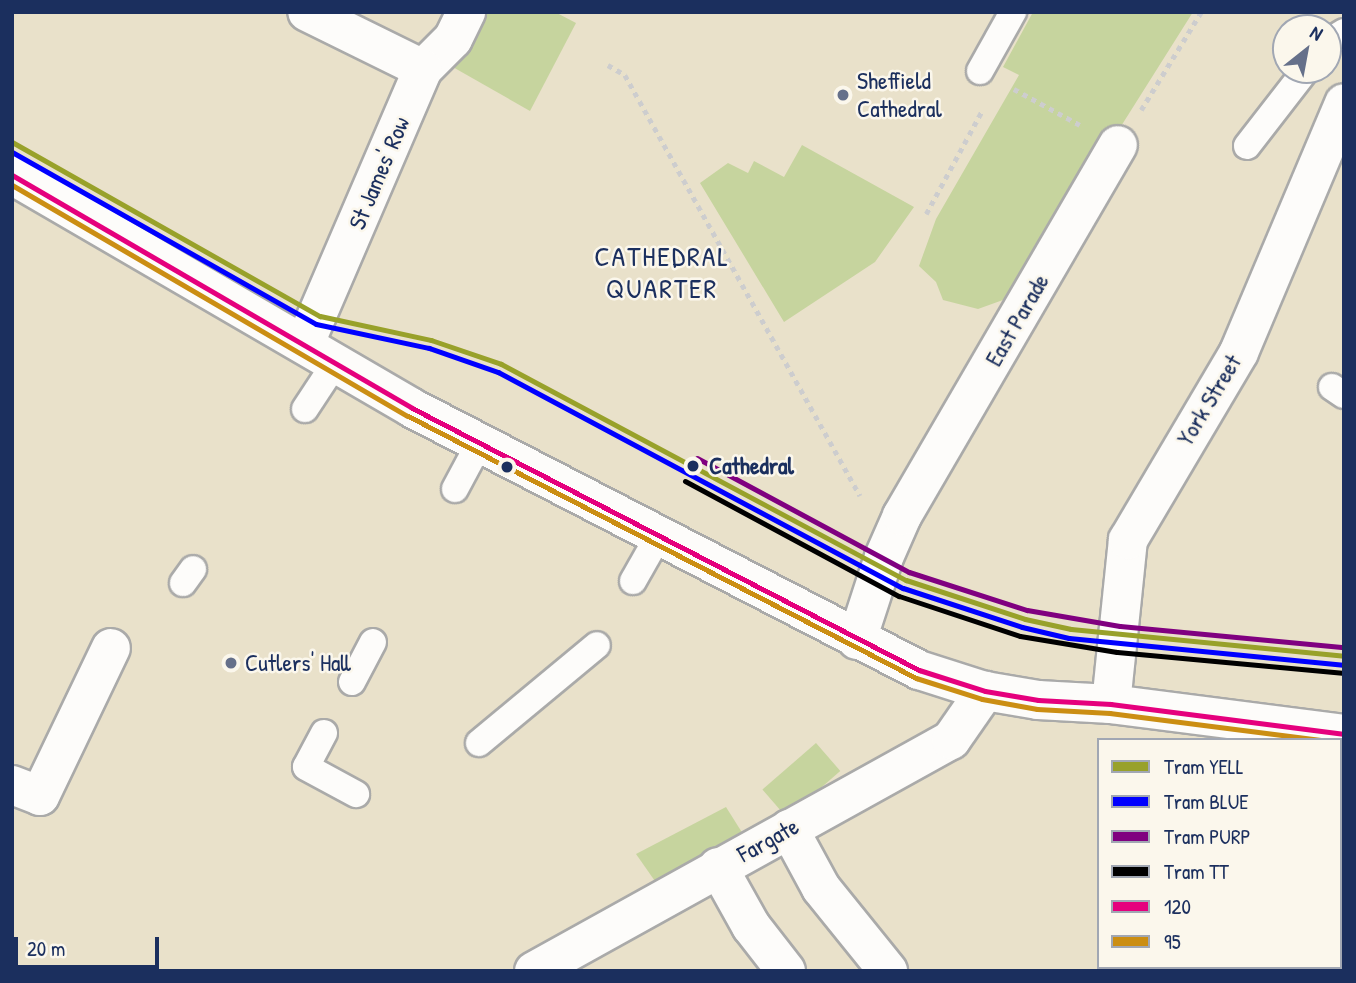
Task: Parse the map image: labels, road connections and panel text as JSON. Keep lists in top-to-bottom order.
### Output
{
  "streets": {
    "street": [
      "St James' Row",
      "East Parade",
      "York Street",
      "Fargate"
    ]
  },
  "districts": ["CATHEDRAL QUARTER"],
  "places": ["Sheffield Cathedral", "Cathedral", "Cutlers' Hall"],
  "lines": [
    "tram line YELL",
    "tram line BLUE",
    "transit line 120",
    "transit line 95",
    "tram line PURP",
    "tram line TT"
  ],
  "legend": [
    "Tram YELL",
    "Tram BLUE",
    "Tram PURP",
    "Tram TT",
    "120",
    "95"
  ],
  "scale_bar": "20 m",
  "north": "top right"
}
